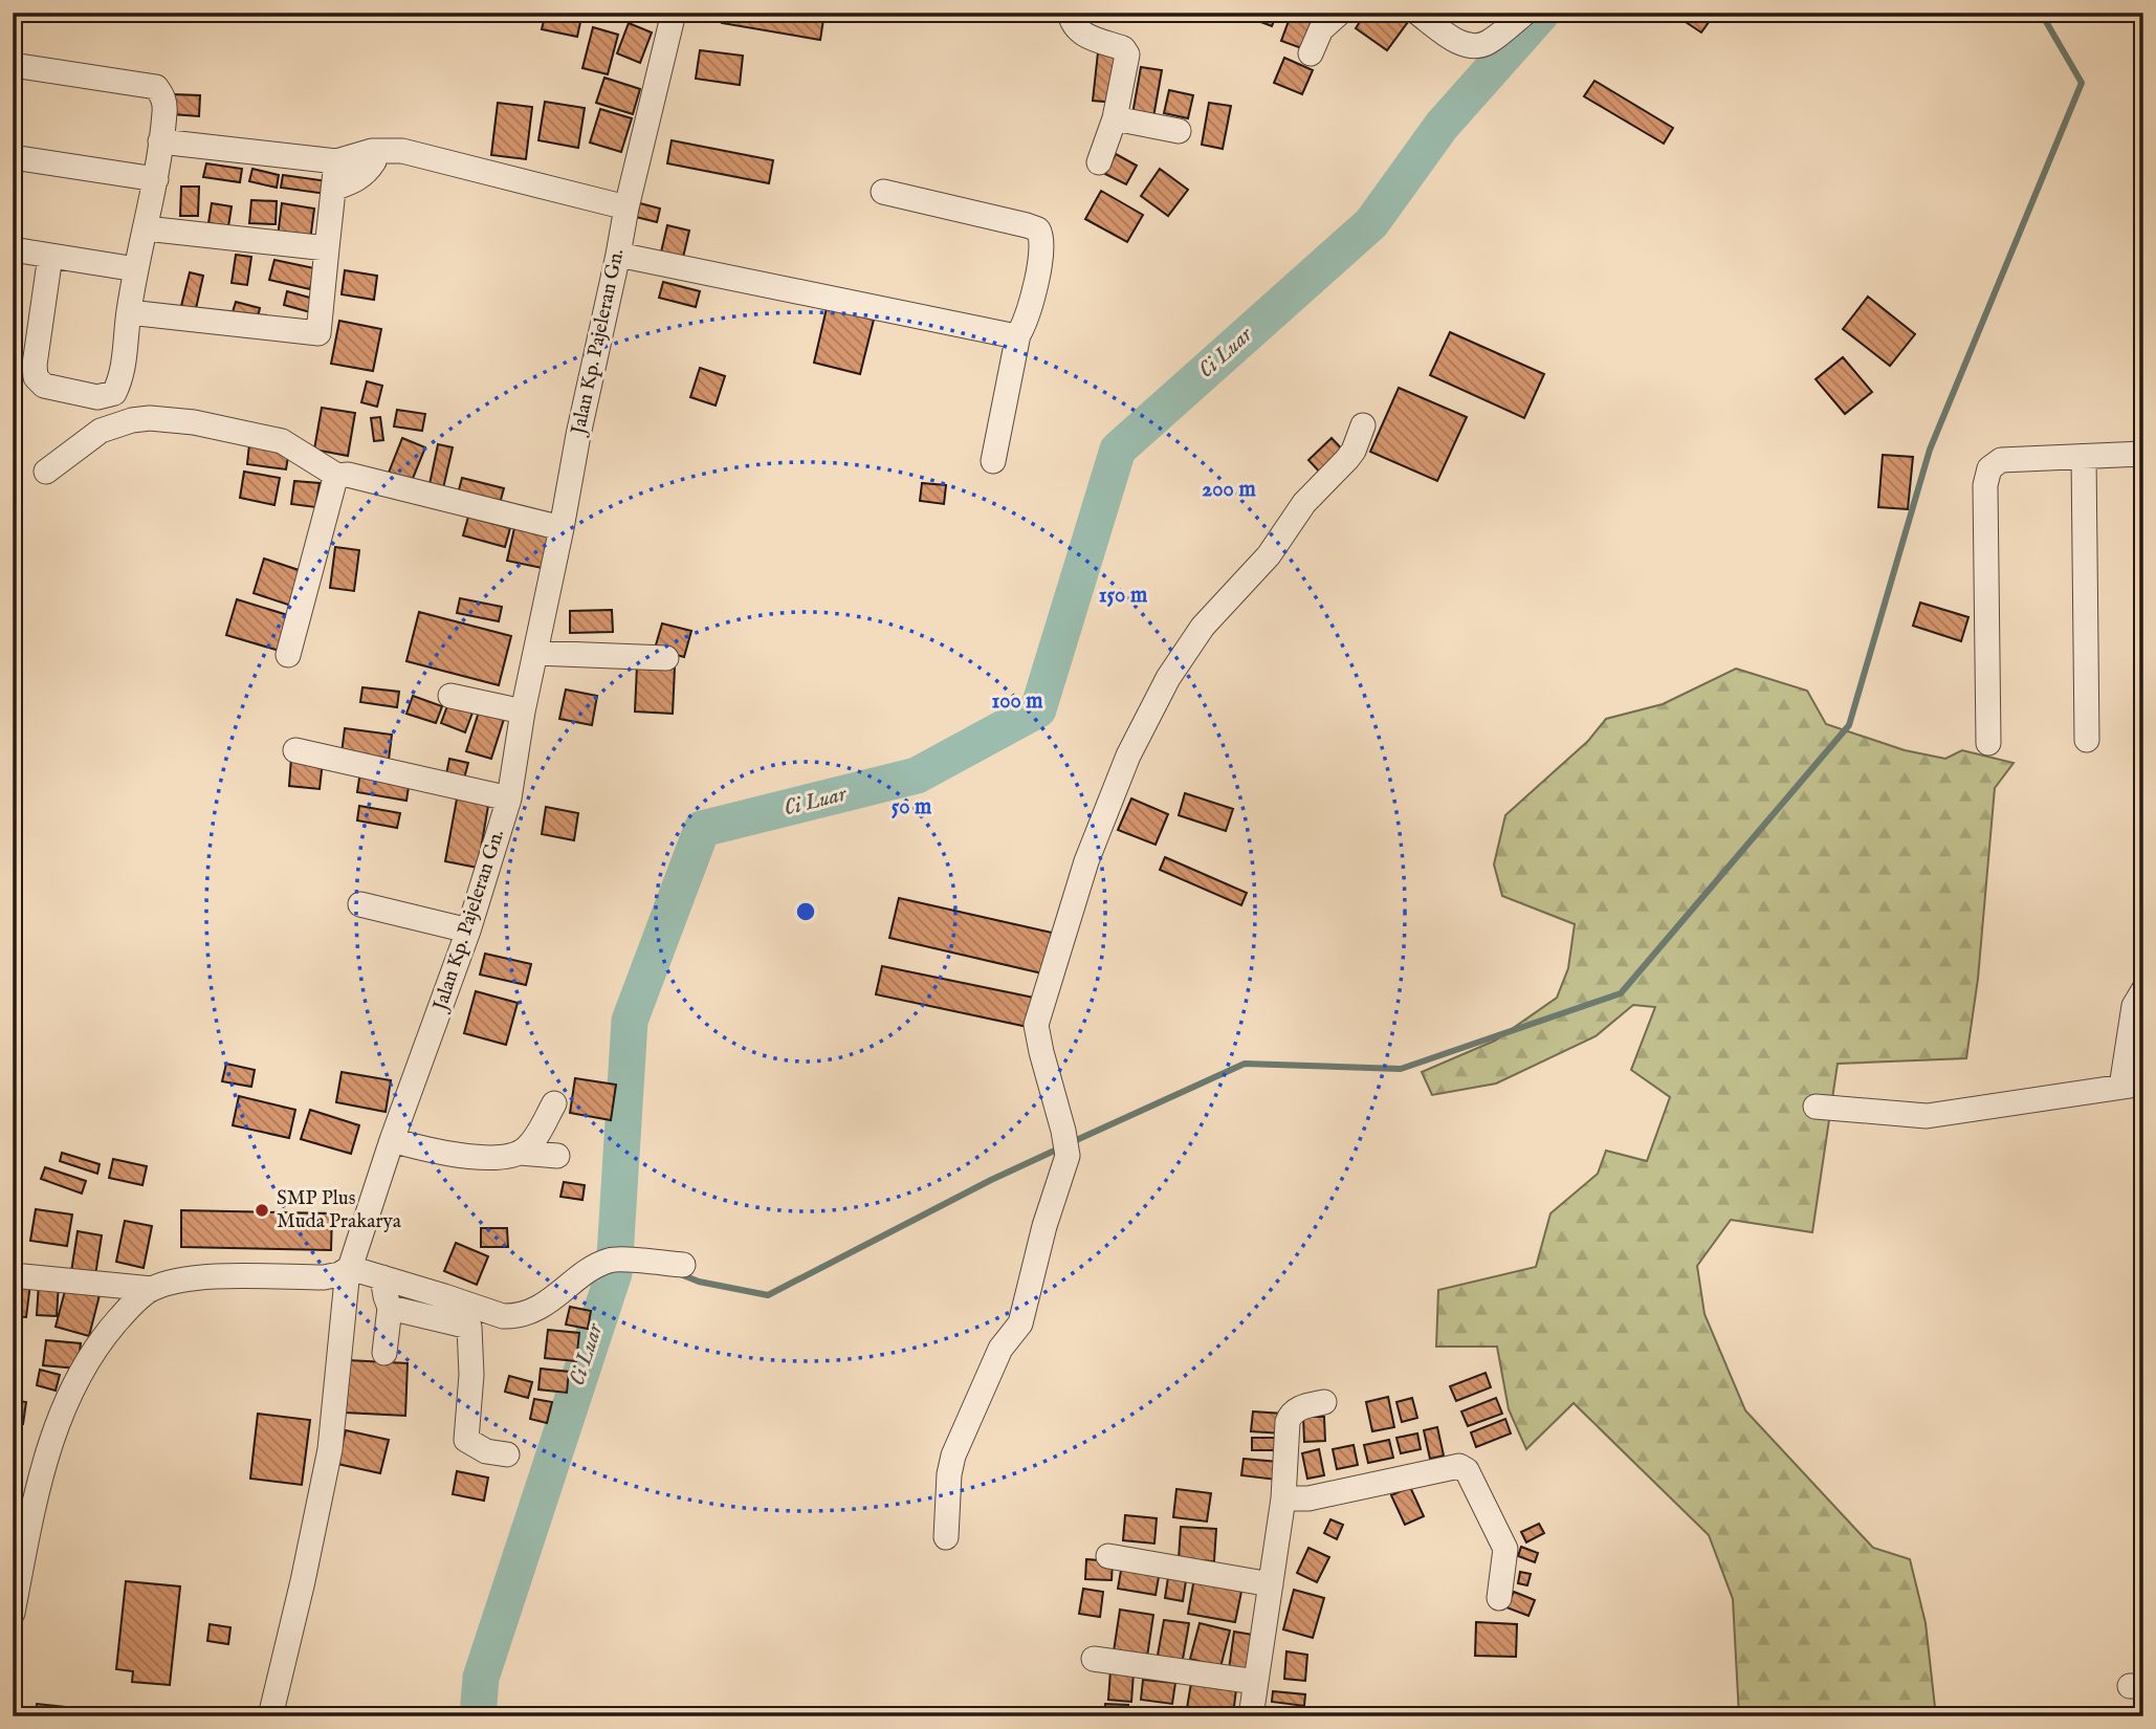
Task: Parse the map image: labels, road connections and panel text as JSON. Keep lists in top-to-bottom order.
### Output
{
  "streets": {
    "street": ["Jalan Kp. Pajeleran Gn."]
  },
  "water": ["Ci Luar"],
  "places": ["SMP Plus Muda Prakarya"],
  "rings": [
    "200 m",
    "150 m",
    "100 m",
    "50 m"
  ]
}
